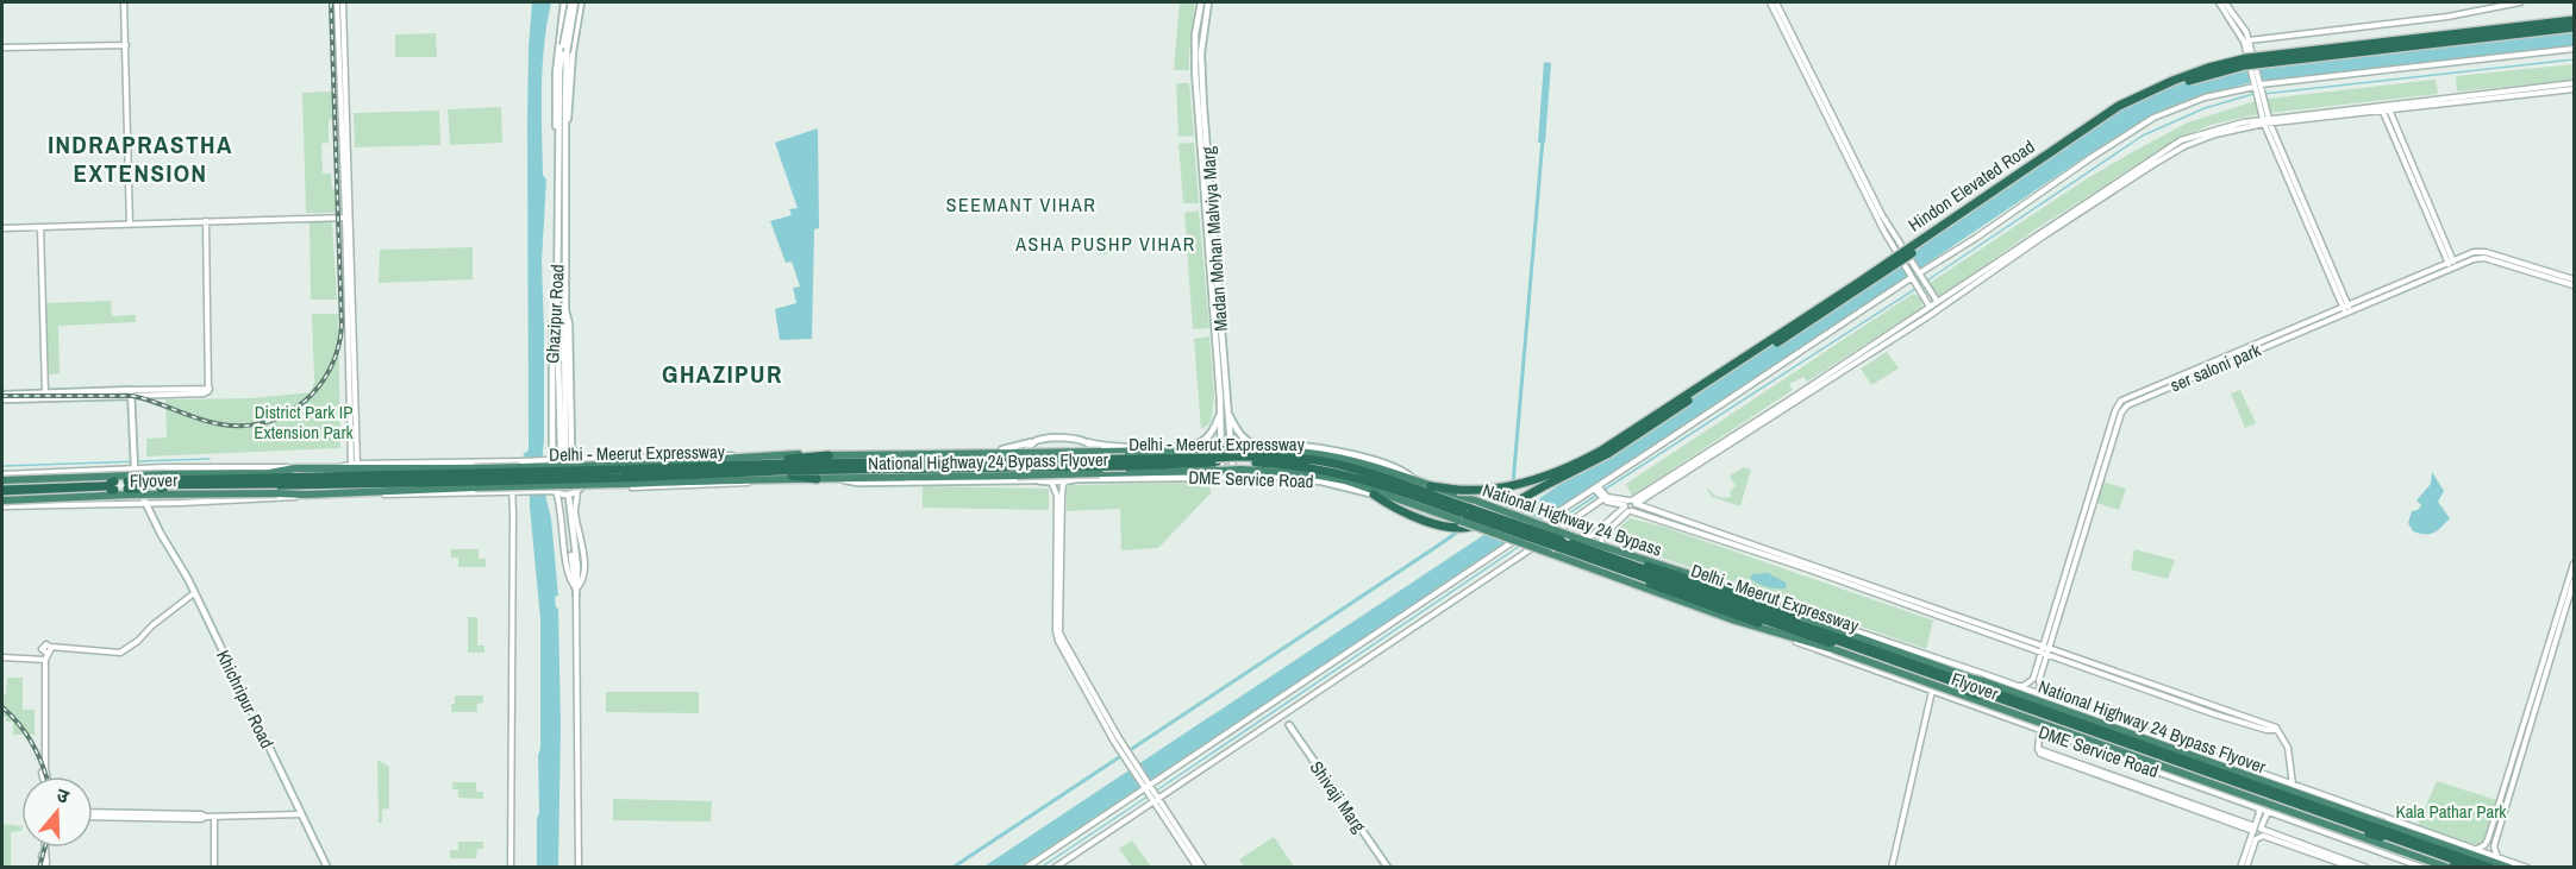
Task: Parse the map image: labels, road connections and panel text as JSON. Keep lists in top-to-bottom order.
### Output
{
  "streets": {
    "highway": [
      "Hindon Elevated Road",
      "Delhi - Meerut Expressway",
      "National Highway 24 Bypass Flyover",
      "Flyover",
      "National Highway 24 Bypass"
    ],
    "main road": [
      "Madan Mohan Malviya Marg",
      "Ghazipur Road",
      "DME Service Road",
      "Khichripur Road",
      "Shivaji Marg"
    ]
  },
  "crossings": [
    ["Hindon Elevated Road", "DME Service Road"],
    ["Hindon Elevated Road", "National Highway 24 Bypass"],
    ["Madan Mohan Malviya Marg", "DME Service Road"],
    ["Delhi - Meerut Expressway", "National Highway 24 Bypass Flyover"],
    ["Delhi - Meerut Expressway", "DME Service Road"],
    ["Delhi - Meerut Expressway", "Flyover"],
    ["Delhi - Meerut Expressway", "National Highway 24 Bypass"],
    ["National Highway 24 Bypass Flyover", "DME Service Road"],
    ["National Highway 24 Bypass Flyover", "National Highway 24 Bypass"],
    ["DME Service Road", "Flyover"],
    ["DME Service Road", "National Highway 24 Bypass"],
    ["Flyover", "National Highway 24 Bypass"]
  ],
  "districts": [
    "INDRAPRASTHA EXTENSION",
    "SEEMANT VIHAR",
    "ASHA PUSHP VIHAR",
    "GHAZIPUR"
  ],
  "parks": ["District Park IP Extension Park", "Kala Pathar Park"],
  "north": "top"
}
